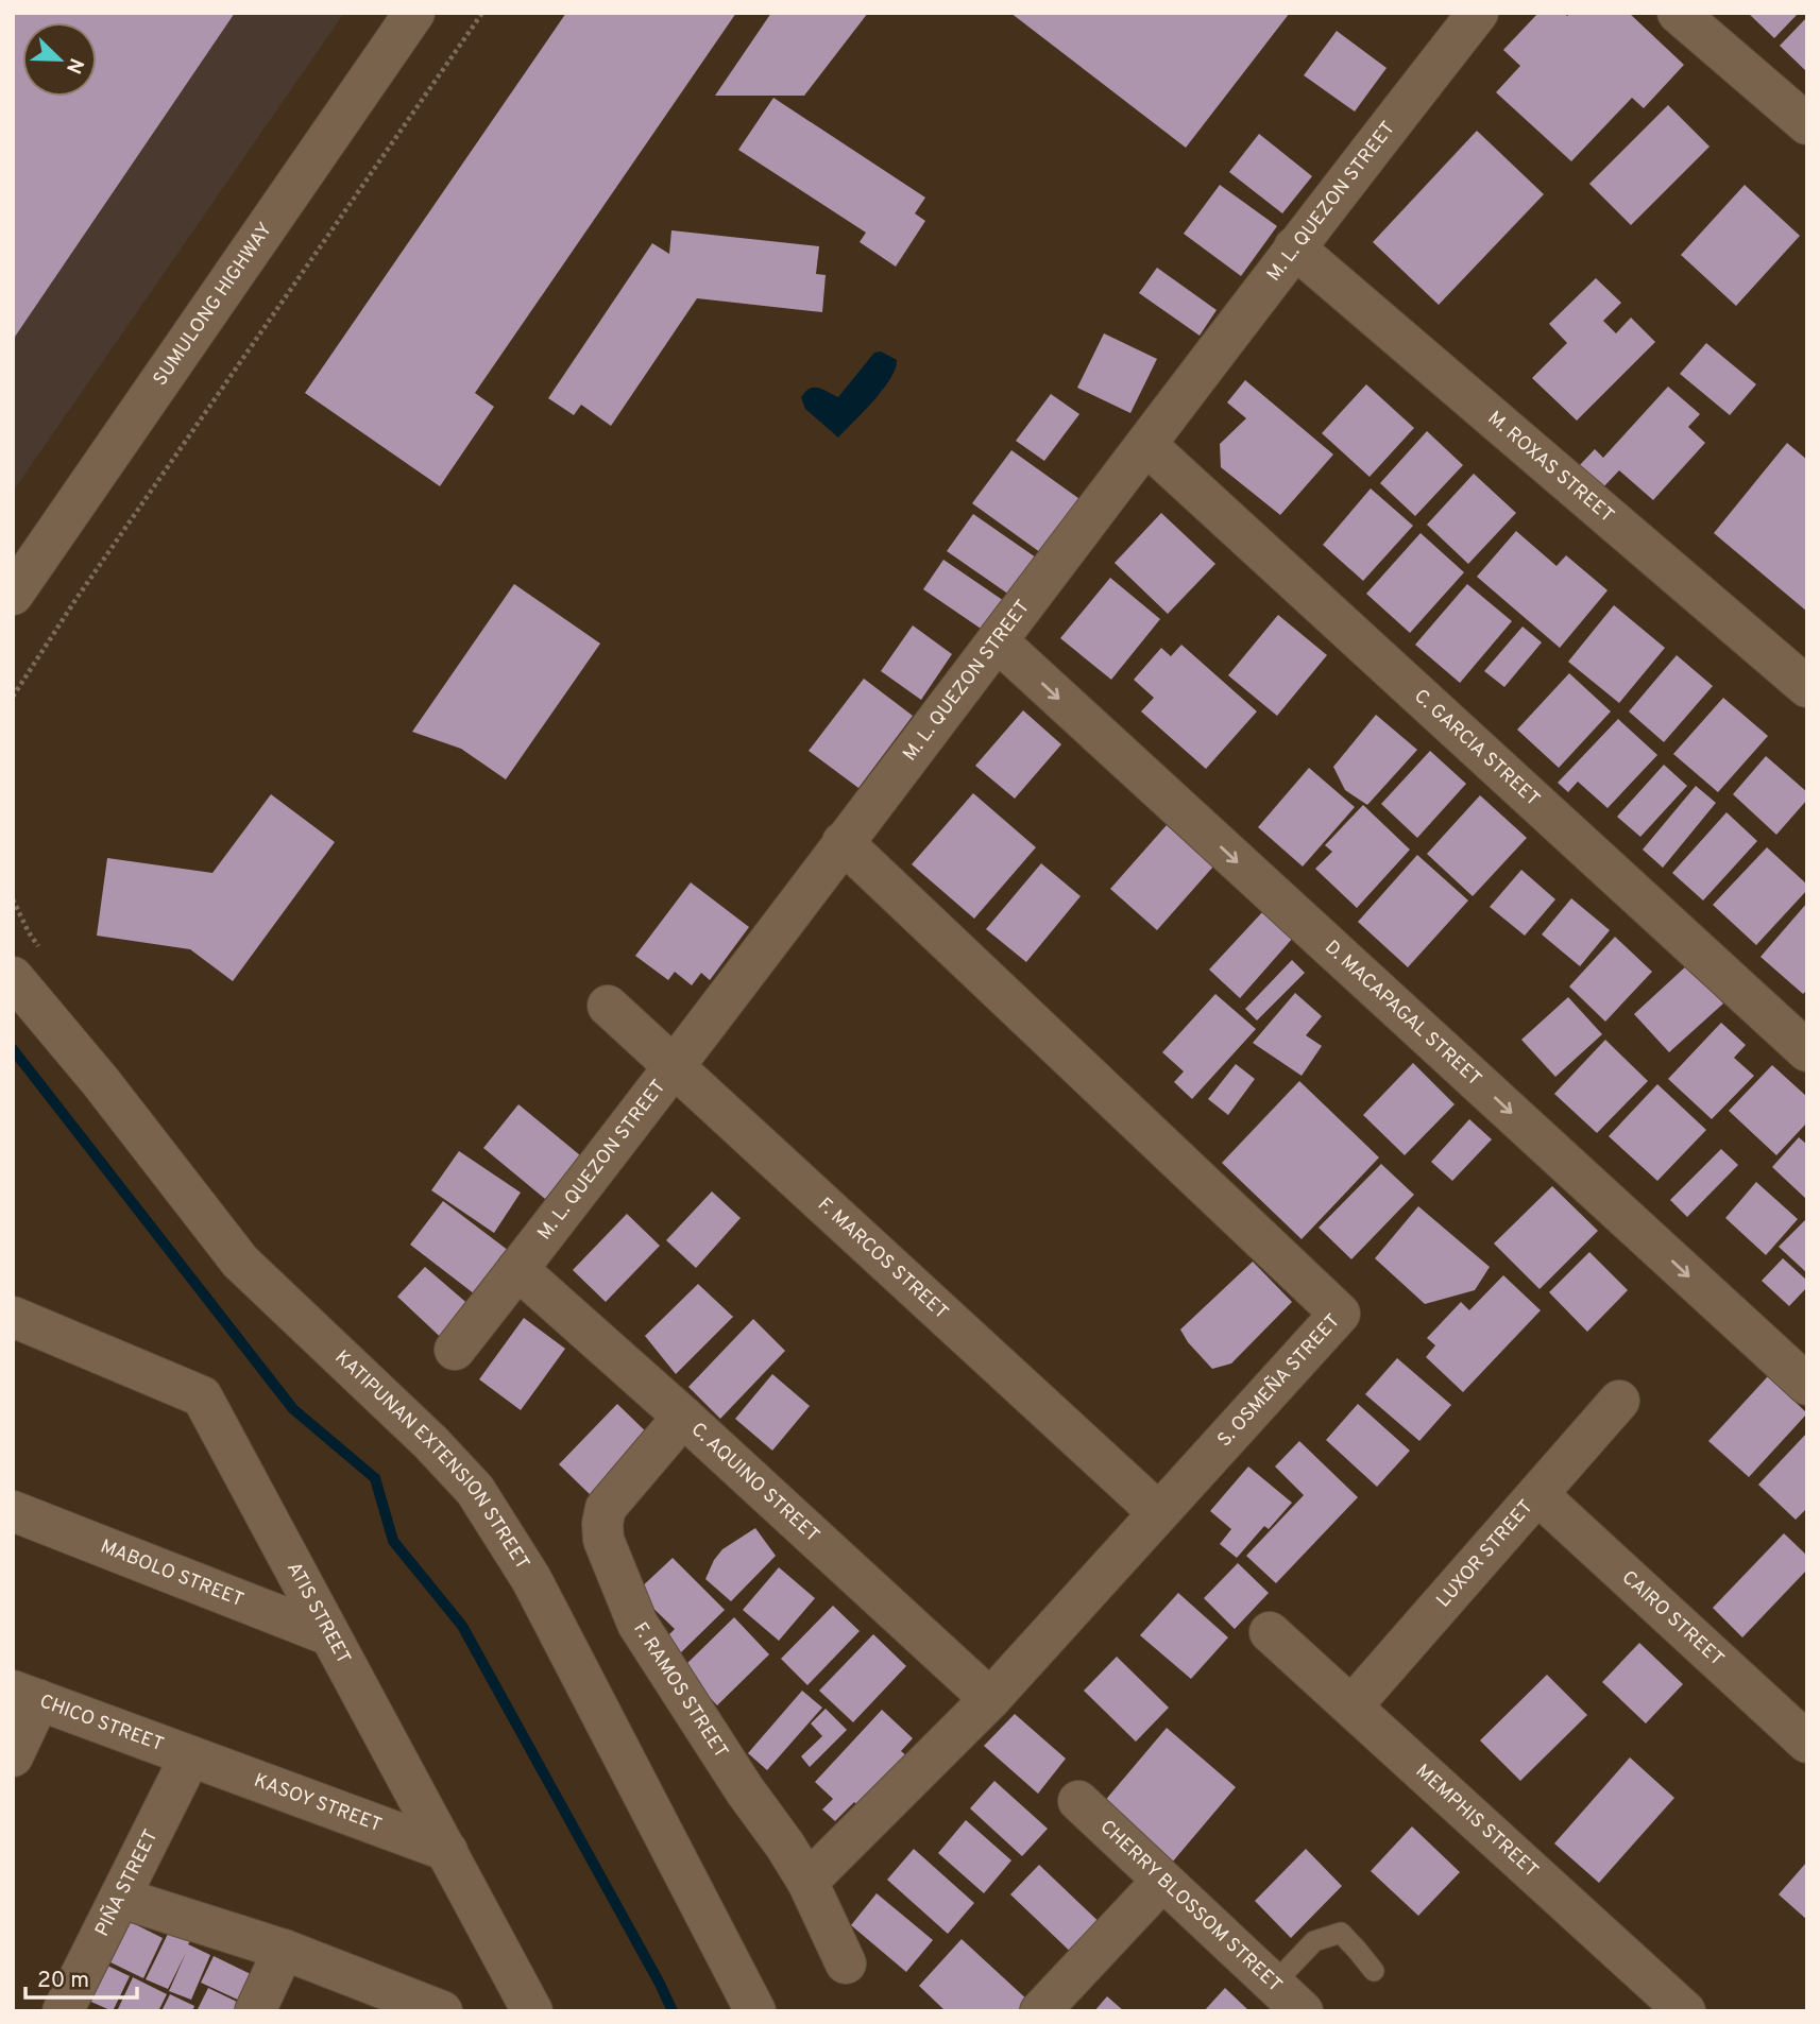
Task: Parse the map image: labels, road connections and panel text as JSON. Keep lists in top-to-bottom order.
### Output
{
  "streets": {
    "street": [
      "M. L. QUEZON STREET",
      "SUMULONG HIGHWAY",
      "M. ROXAS STREET",
      "C. GARCIA STREET",
      "D. MACAPAGAL STREET",
      "F. MARCOS STREET",
      "S. OSMEÑA STREET",
      "KATIPUNAN EXTENSION STREET",
      "C. AQUINO STREET",
      "LUXOR STREET",
      "MABOLO STREET",
      "ATIS STREET",
      "CAIRO STREET",
      "F. RAMOS STREET",
      "CHICO STREET",
      "KASOY STREET",
      "MEMPHIS STREET",
      "PIÑA STREET",
      "CHERRY BLOSSOM STREET"
    ]
  },
  "crossings": [
    ["M. L. QUEZON STREET", "M. ROXAS STREET"],
    ["M. L. QUEZON STREET", "C. GARCIA STREET"],
    ["M. L. QUEZON STREET", "D. MACAPAGAL STREET"],
    ["M. L. QUEZON STREET", "F. MARCOS STREET"],
    ["M. L. QUEZON STREET", "S. OSMEÑA STREET"],
    ["M. L. QUEZON STREET", "C. AQUINO STREET"],
    ["F. MARCOS STREET", "S. OSMEÑA STREET"],
    ["S. OSMEÑA STREET", "C. AQUINO STREET"],
    ["S. OSMEÑA STREET", "F. RAMOS STREET"],
    ["C. AQUINO STREET", "F. RAMOS STREET"],
    ["LUXOR STREET", "CAIRO STREET"],
    ["LUXOR STREET", "MEMPHIS STREET"],
    ["MABOLO STREET", "ATIS STREET"],
    ["ATIS STREET", "KASOY STREET"],
    ["CHICO STREET", "KASOY STREET"],
    ["CHICO STREET", "PIÑA STREET"],
    ["KASOY STREET", "PIÑA STREET"]
  ],
  "one_way": ["D. MACAPAGAL STREET"],
  "scale_bar": "20 m",
  "north": "bottom right"
}
